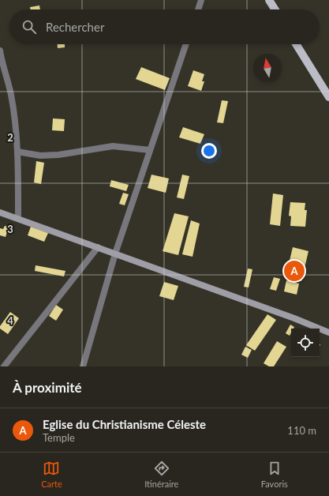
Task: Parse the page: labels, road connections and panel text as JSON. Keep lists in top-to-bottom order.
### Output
{
  "north": "top",
  "page": {
    "search": "Rechercher",
    "pins": "A",
    "heading": "À proximité",
    "list": [
      {
        "mark": "A",
        "name": "Eglise du Christianisme Céleste",
        "note": "Temple",
        "value": "110 m"
      }
    ],
    "nav": ["Carte", "Itinéraire", "Favoris"]
  },
  "grid": {
    "rows": ["2", "3", "4"]
  }
}
